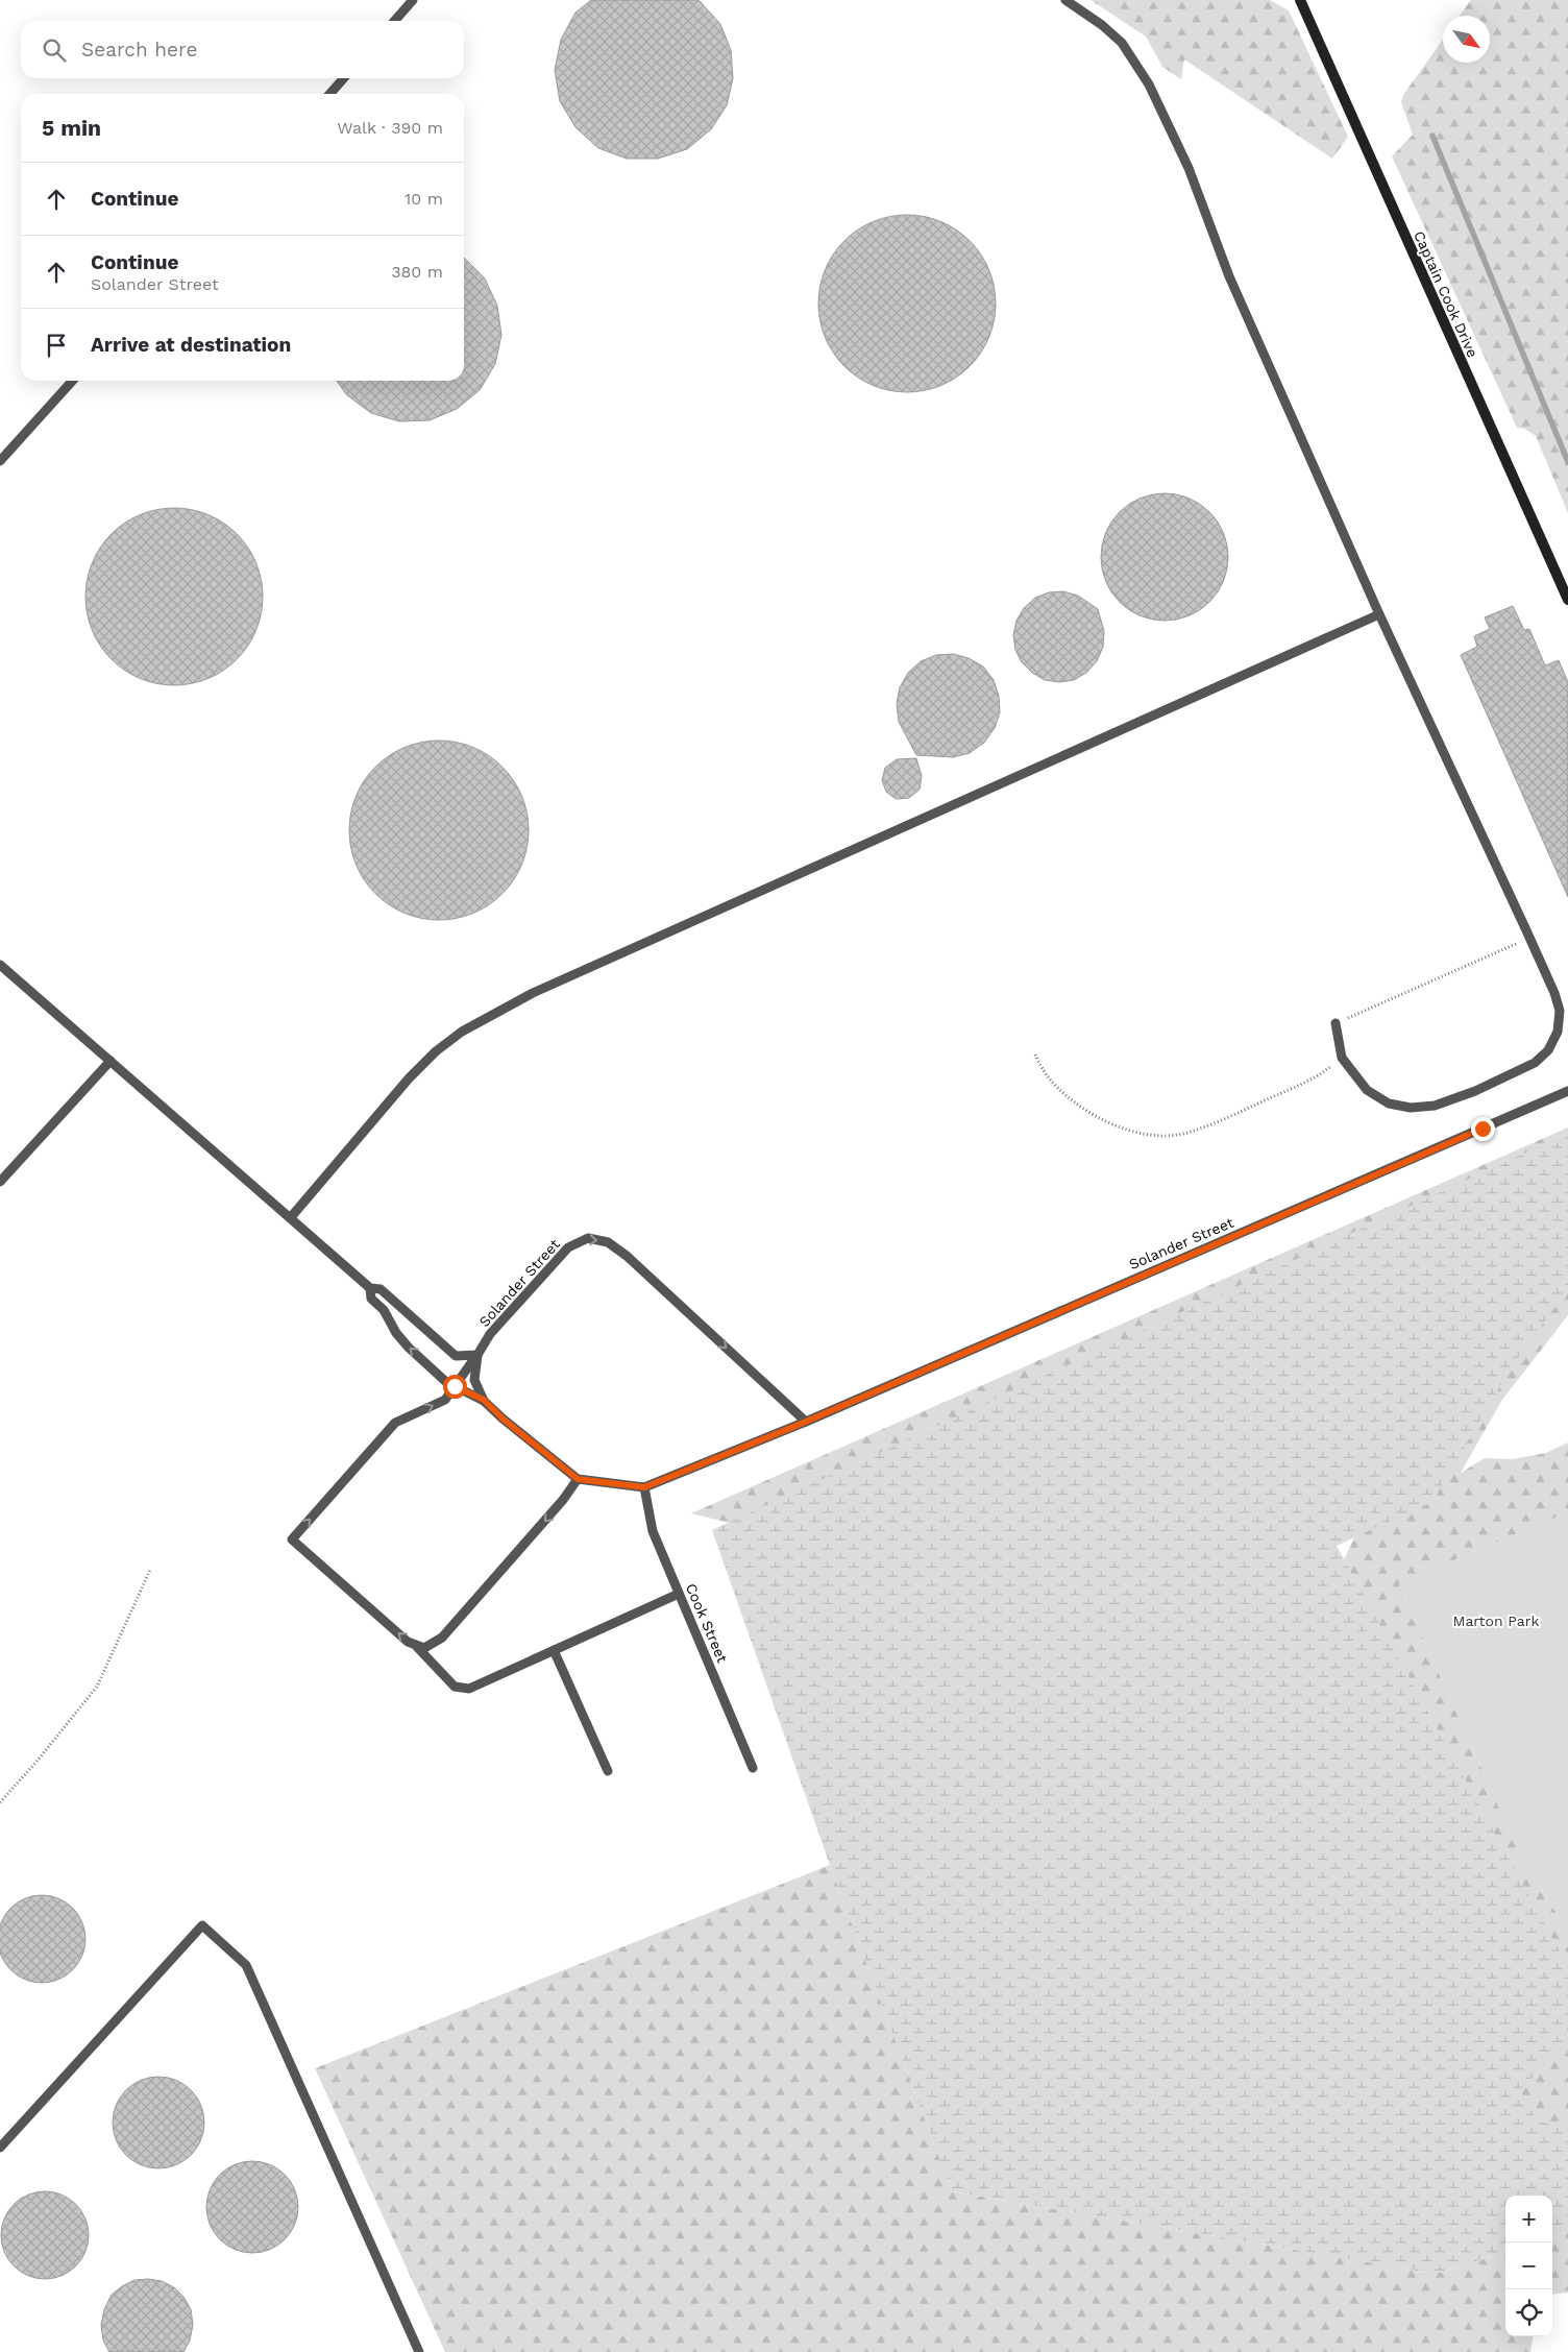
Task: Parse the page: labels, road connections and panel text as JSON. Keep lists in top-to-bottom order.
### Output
{
  "streets": {
    "main road": ["Captain Cook Drive"],
    "lane": ["Solander Street", "Cook Street"]
  },
  "crossings": [
    ["Solander Street", "Cook Street"]
  ],
  "parks": ["Marton Park"],
  "north": "bottom right",
  "page": {
    "search": "Search here",
    "heading": ["5 min", "Walk · 390 m"],
    "list": [
      ["Continue", "10 m"],
      ["Continue", "Solander Street", "380 m"],
      "Arrive at destination"
    ],
    "map_buttons": ["+", "−"]
  }
}
